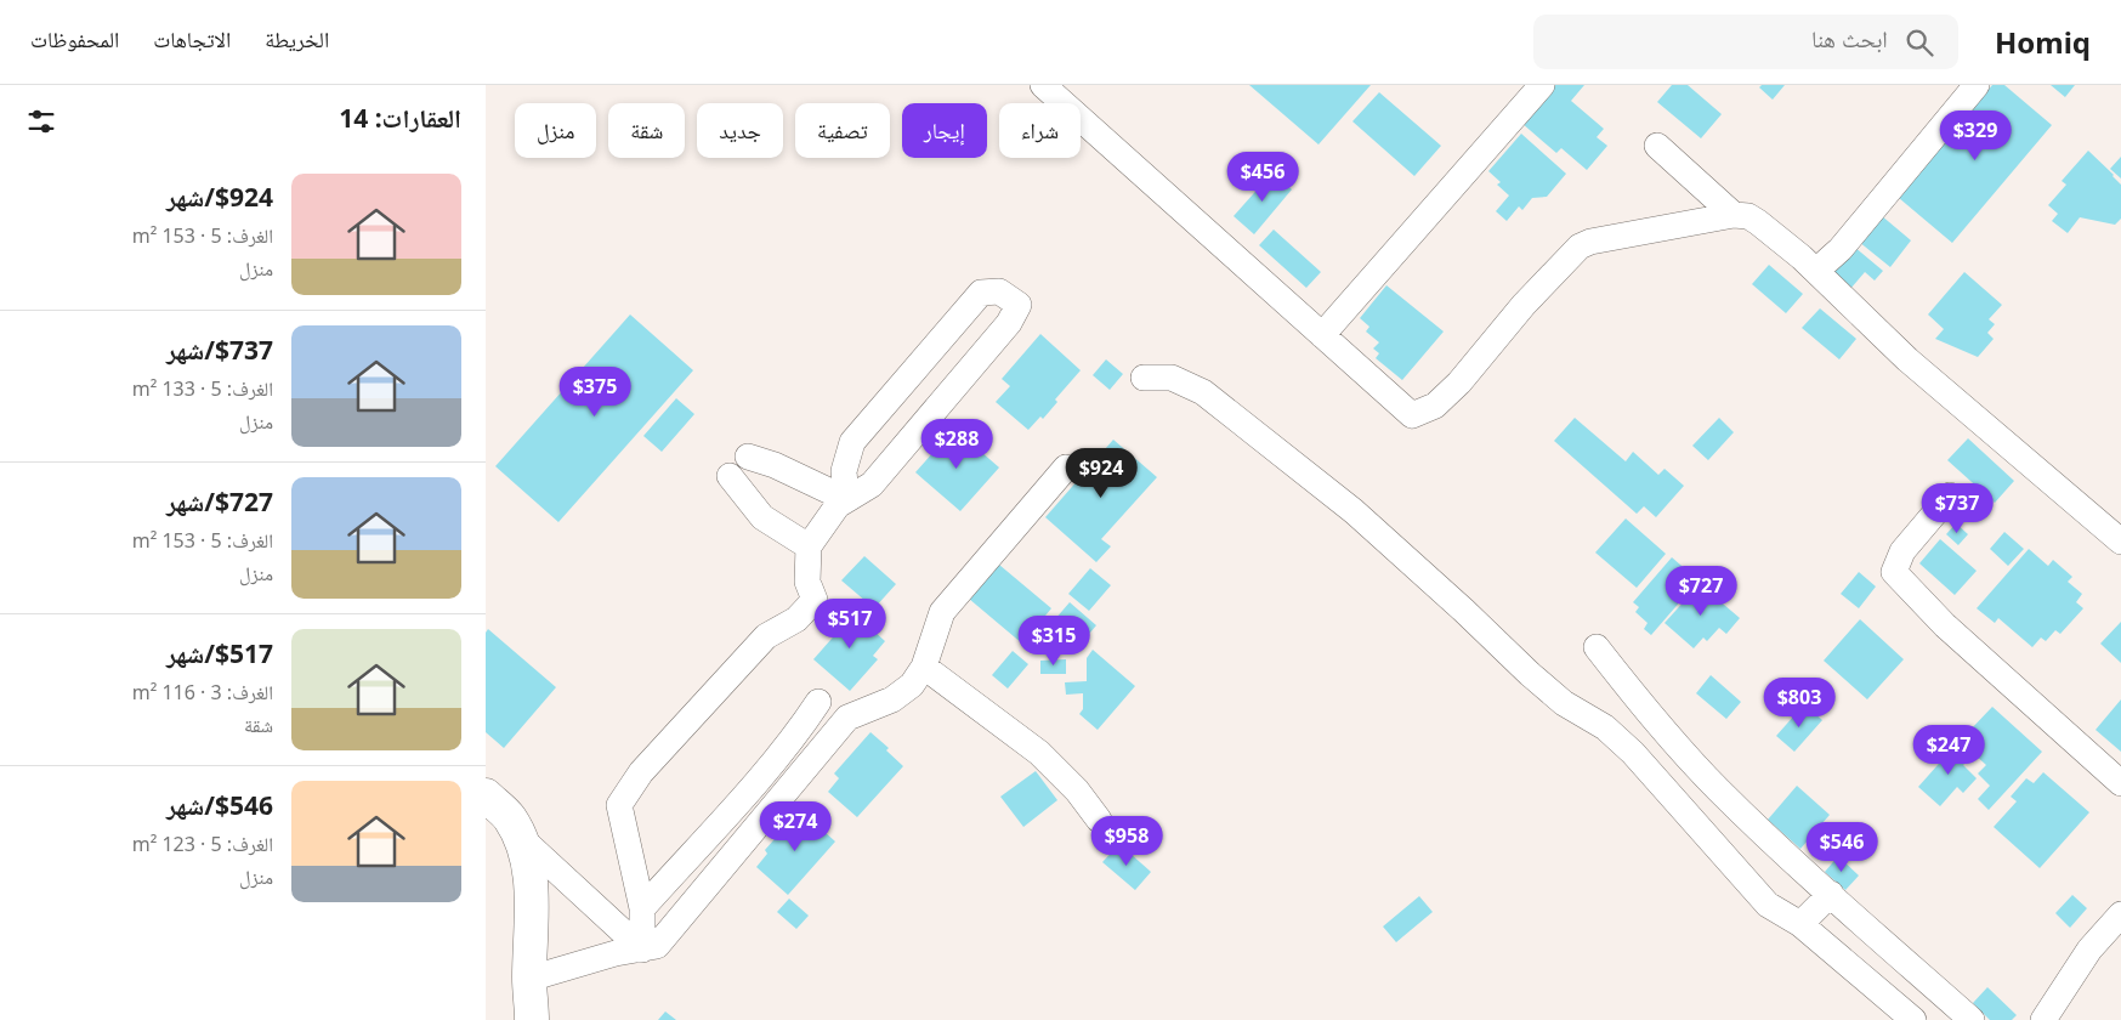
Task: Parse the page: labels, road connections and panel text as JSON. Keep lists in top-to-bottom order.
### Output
{
  "page": {
    "header": "Homiq",
    "search": "ابحث هنا",
    "nav": ["الخريطة", "الاتجاهات", "المحفوظات"],
    "heading": "العقارات: 14",
    "chip": [
      "شراء",
      "إيجار",
      "تصفية",
      "جديد",
      "شقة",
      "منزل"
    ],
    "price": [
      "$329",
      "$456",
      "$375",
      "$288",
      "$924",
      "$737",
      "$727",
      "$517",
      "$315",
      "$803",
      "$247",
      "$274",
      "$958",
      "$546"
    ],
    "list": [
      {
        "name": "$924/شهر",
        "note": "الغرف: 5 · 153 m² · منزل"
      },
      {
        "name": "$737/شهر",
        "note": "الغرف: 5 · 133 m² · منزل"
      },
      {
        "name": "$727/شهر",
        "note": "الغرف: 5 · 153 m² · منزل"
      },
      {
        "name": "$517/شهر",
        "note": "الغرف: 3 · 116 m² · شقة"
      },
      {
        "name": "$546/شهر",
        "note": "الغرف: 5 · 123 m² · منزل"
      }
    ]
  }
}
